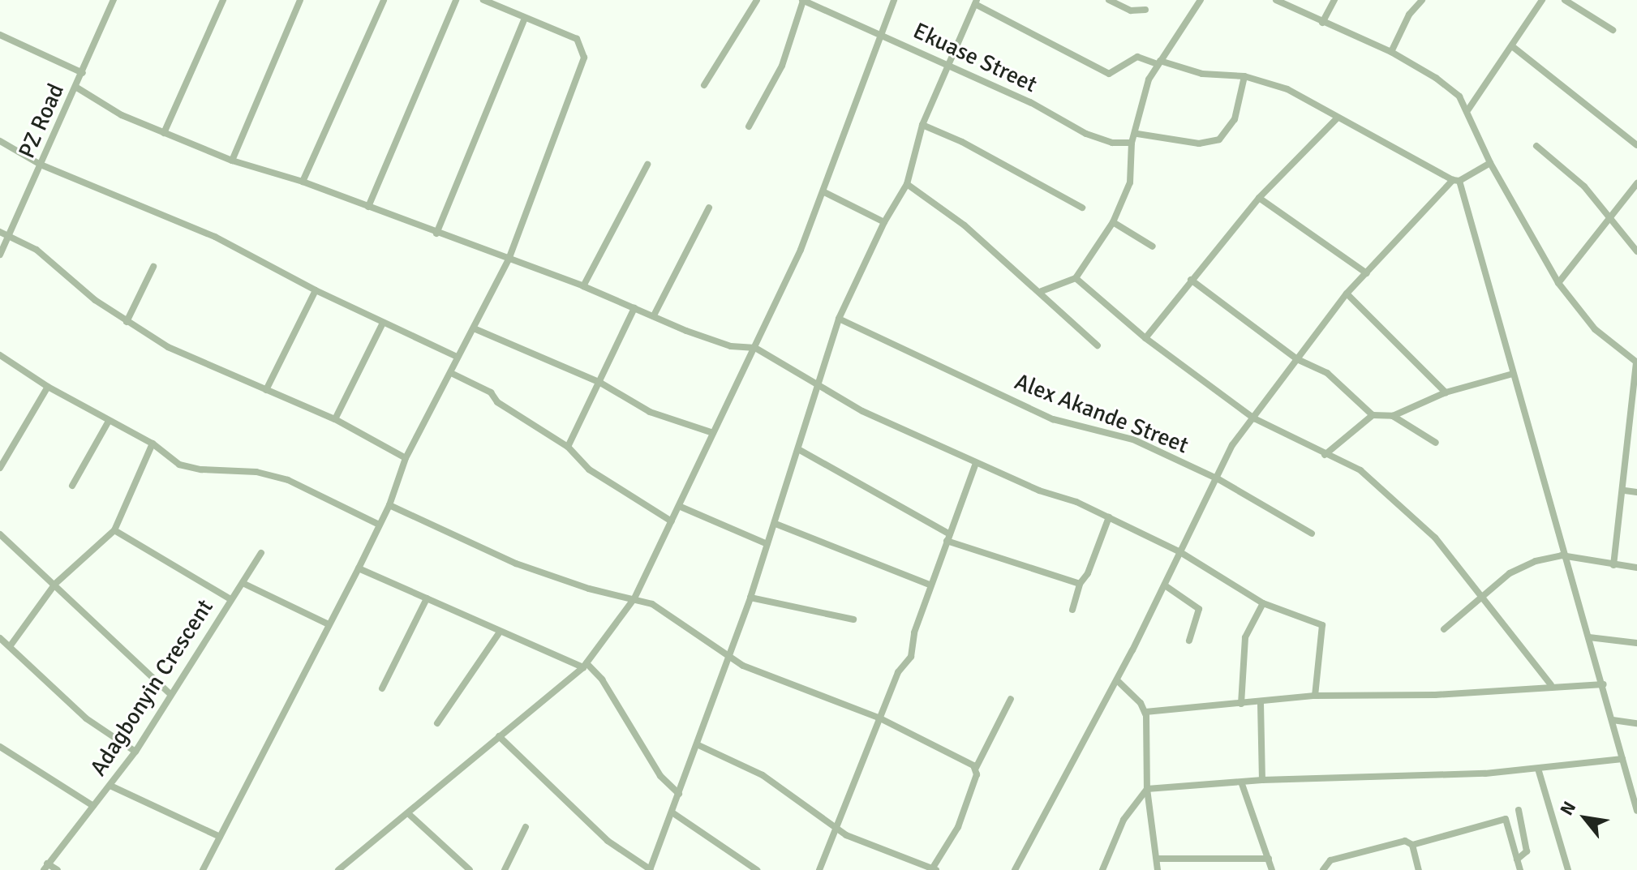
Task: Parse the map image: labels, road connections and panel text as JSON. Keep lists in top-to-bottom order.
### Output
{
  "streets": {
    "street": [
      "Ekuase Street",
      "PZ Road",
      "Alex Akande Street",
      "Adagbonyin Crescent"
    ]
  },
  "north": "top left"
}
